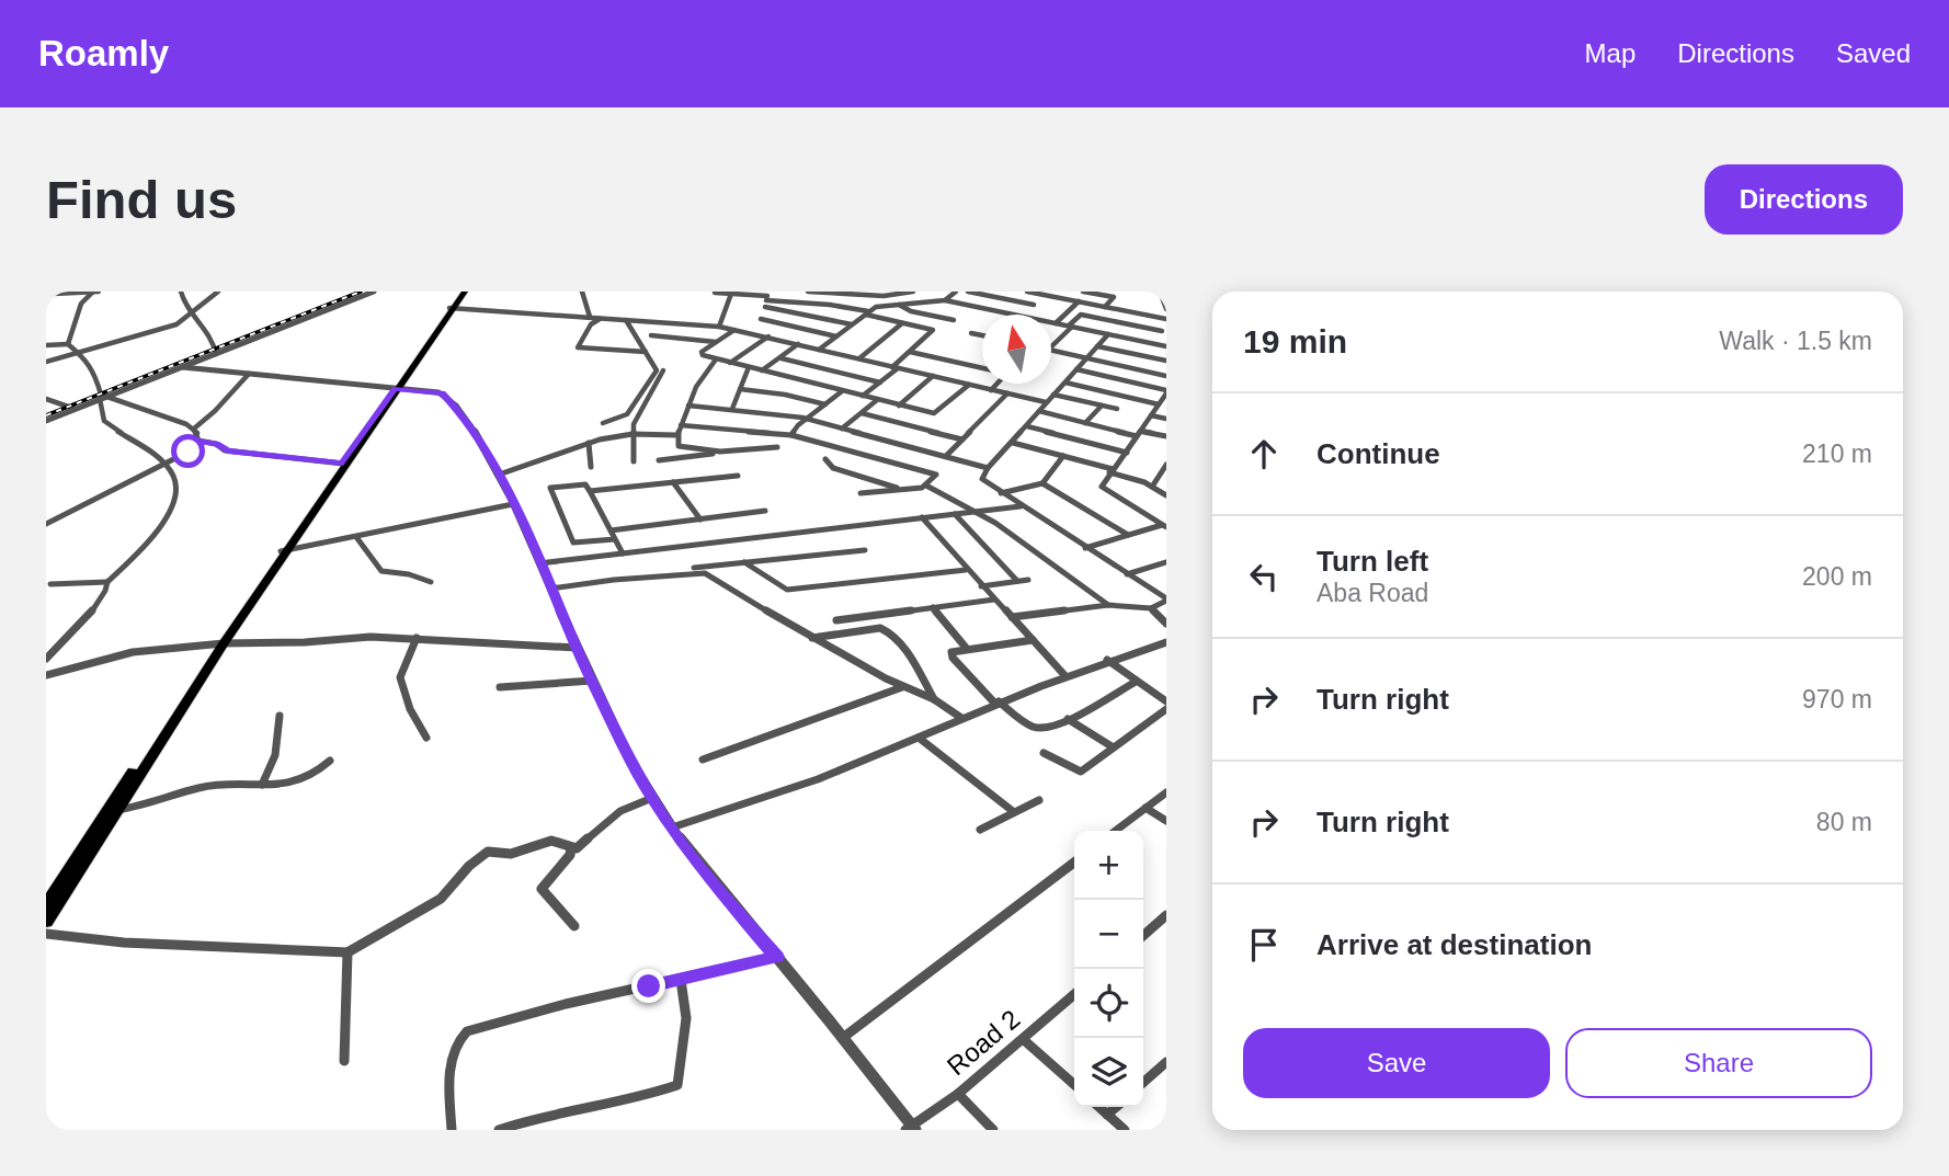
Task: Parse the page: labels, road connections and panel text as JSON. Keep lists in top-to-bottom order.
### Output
{
  "streets": {
    "street": ["Road 2"]
  },
  "north": "top",
  "page": {
    "header": "Roamly",
    "nav": ["Map", "Directions", "Saved"],
    "buttons": [
      "Directions",
      ["Save", "Share"]
    ],
    "title": "Find us",
    "heading": ["19 min", "Walk · 1.5 km"],
    "list": [
      ["Continue", "210 m"],
      ["Turn left", "Aba Road", "200 m"],
      ["Turn right", "970 m"],
      ["Turn right", "80 m"],
      "Arrive at destination"
    ],
    "map_buttons": ["+", "−"]
  }
}
